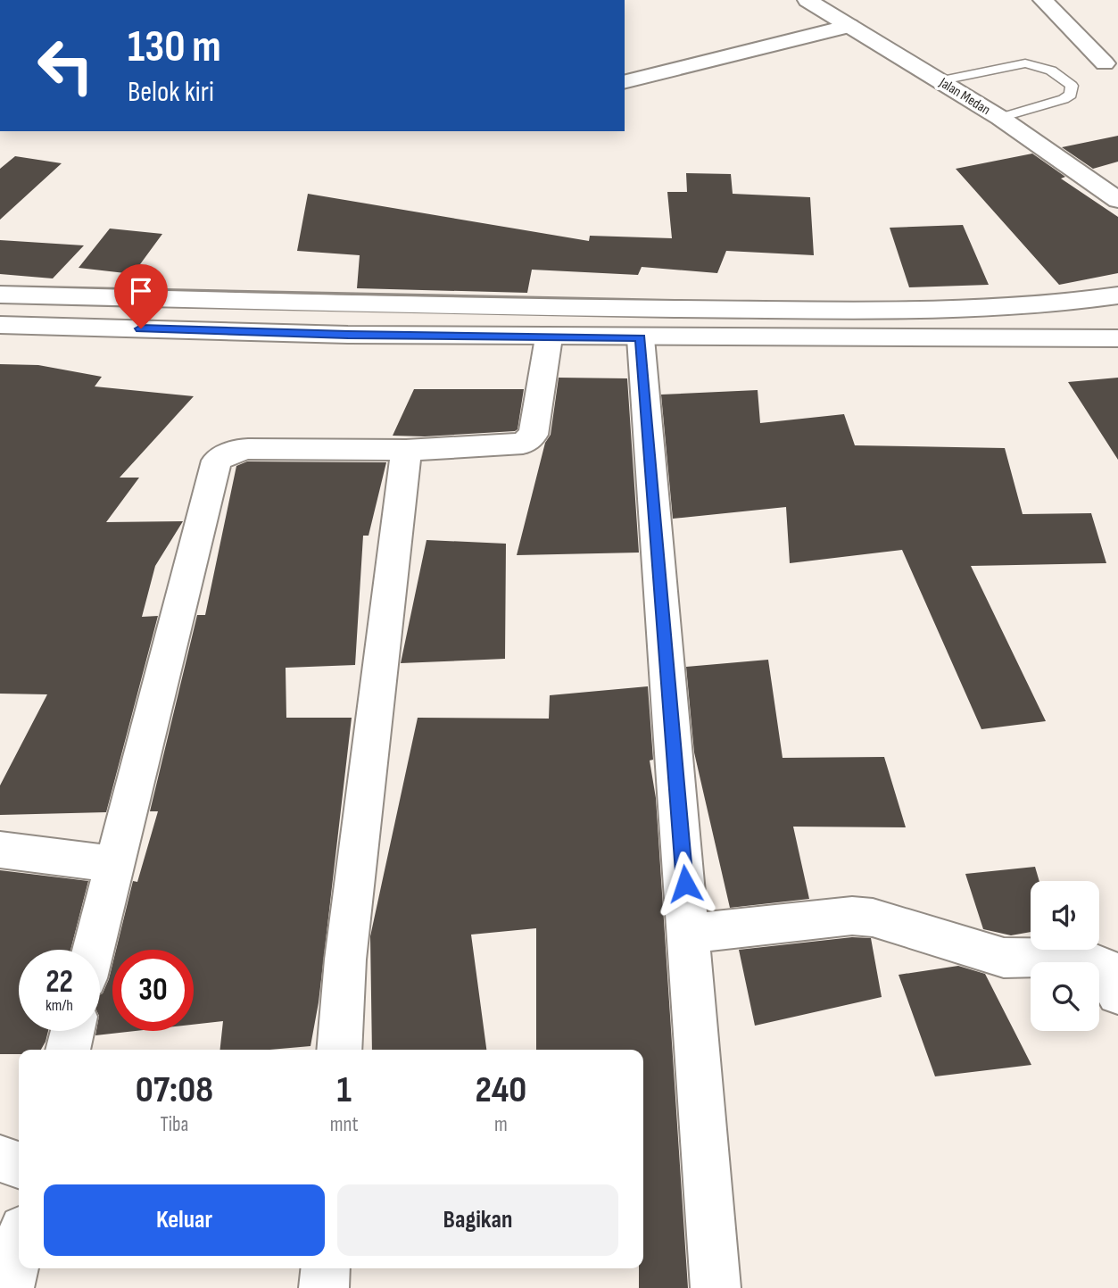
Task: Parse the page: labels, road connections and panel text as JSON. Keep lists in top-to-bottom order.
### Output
{
  "streets": {
    "main road": ["Jalan Medan"]
  },
  "page": {
    "turn": ["130 m", "Belok kiri"],
    "speed": "22 km/h",
    "limit": "30",
    "eta": [
      "07:08",
      "Tiba",
      "1",
      "mnt",
      "240",
      "m"
    ],
    "buttons": ["Keluar", "Bagikan"]
  }
}
